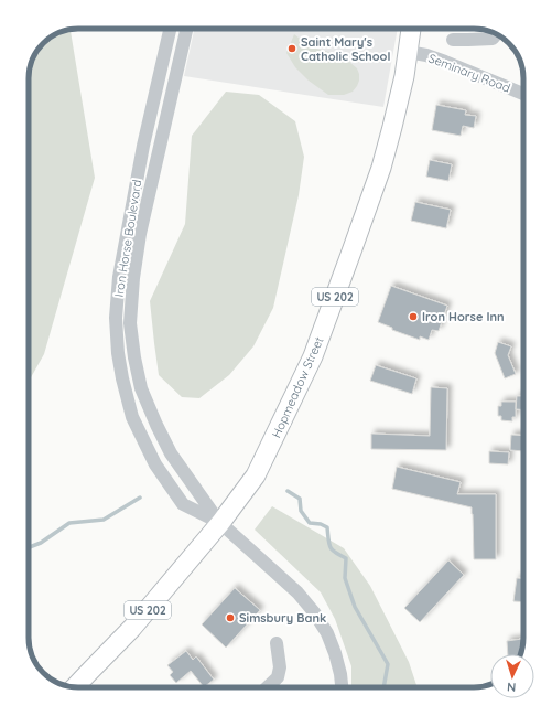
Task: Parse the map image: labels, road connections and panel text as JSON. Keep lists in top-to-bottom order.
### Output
{
  "streets": {
    "highway": ["US 202", "Hopmeadow Street"],
    "street": ["Seminary Road", "Iron Horse Boulevard"]
  },
  "crossings": [
    ["Seminary Road", "Hopmeadow Street"],
    ["Iron Horse Boulevard", "Hopmeadow Street"]
  ],
  "places": ["Saint Mary's Catholic School", "Iron Horse Inn", "Simsbury Bank"],
  "north": "bottom"
}
